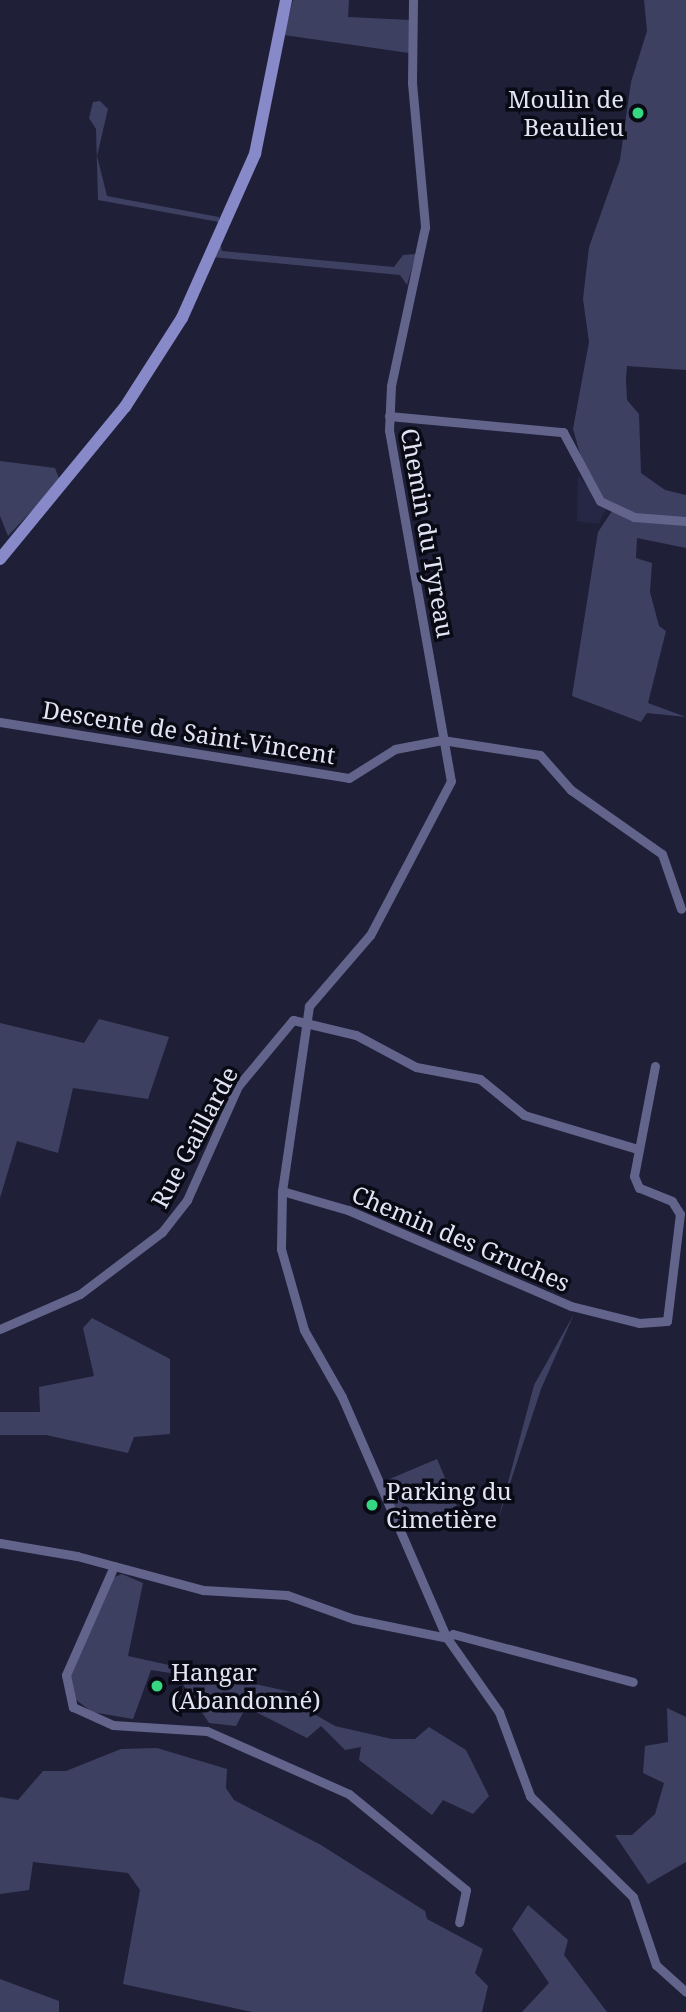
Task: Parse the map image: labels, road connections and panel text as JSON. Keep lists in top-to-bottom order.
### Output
{
  "streets": {
    "street": [
      "Chemin du Tyreau",
      "Descente de Saint-Vincent",
      "Rue Gaillarde",
      "Chemin des Gruches"
    ]
  },
  "crossings": [
    ["Chemin du Tyreau", "Descente de Saint-Vincent"],
    ["Chemin du Tyreau", "Rue Gaillarde"]
  ],
  "places": ["Moulin de Beaulieu", "Parking du Cimetière", "Hangar (Abandonné)"]
}
